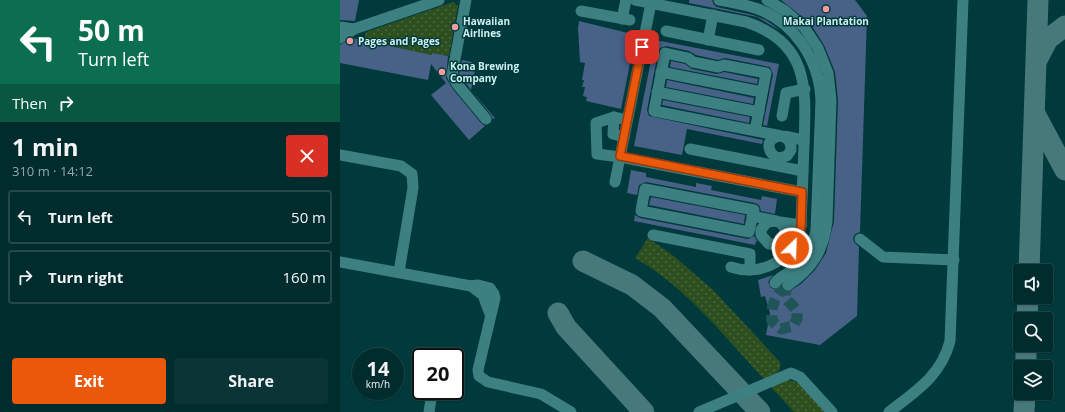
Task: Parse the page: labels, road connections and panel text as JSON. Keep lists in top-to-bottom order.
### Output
{
  "places": [
    "Makai Plantation",
    "Hawaiian Airlines",
    "Pages and Pages",
    "Kona Brewing Company"
  ],
  "page": {
    "turn": ["50 m", "Turn left"],
    "then": "Then",
    "heading": ["1 min", "310 m · 14:12"],
    "list": [
      {
        "name": "Turn left",
        "value": "50 m"
      },
      {
        "name": "Turn right",
        "value": "160 m"
      }
    ],
    "speed": "14 km/h",
    "limit": "20",
    "buttons": ["Exit", "Share"]
  }
}
